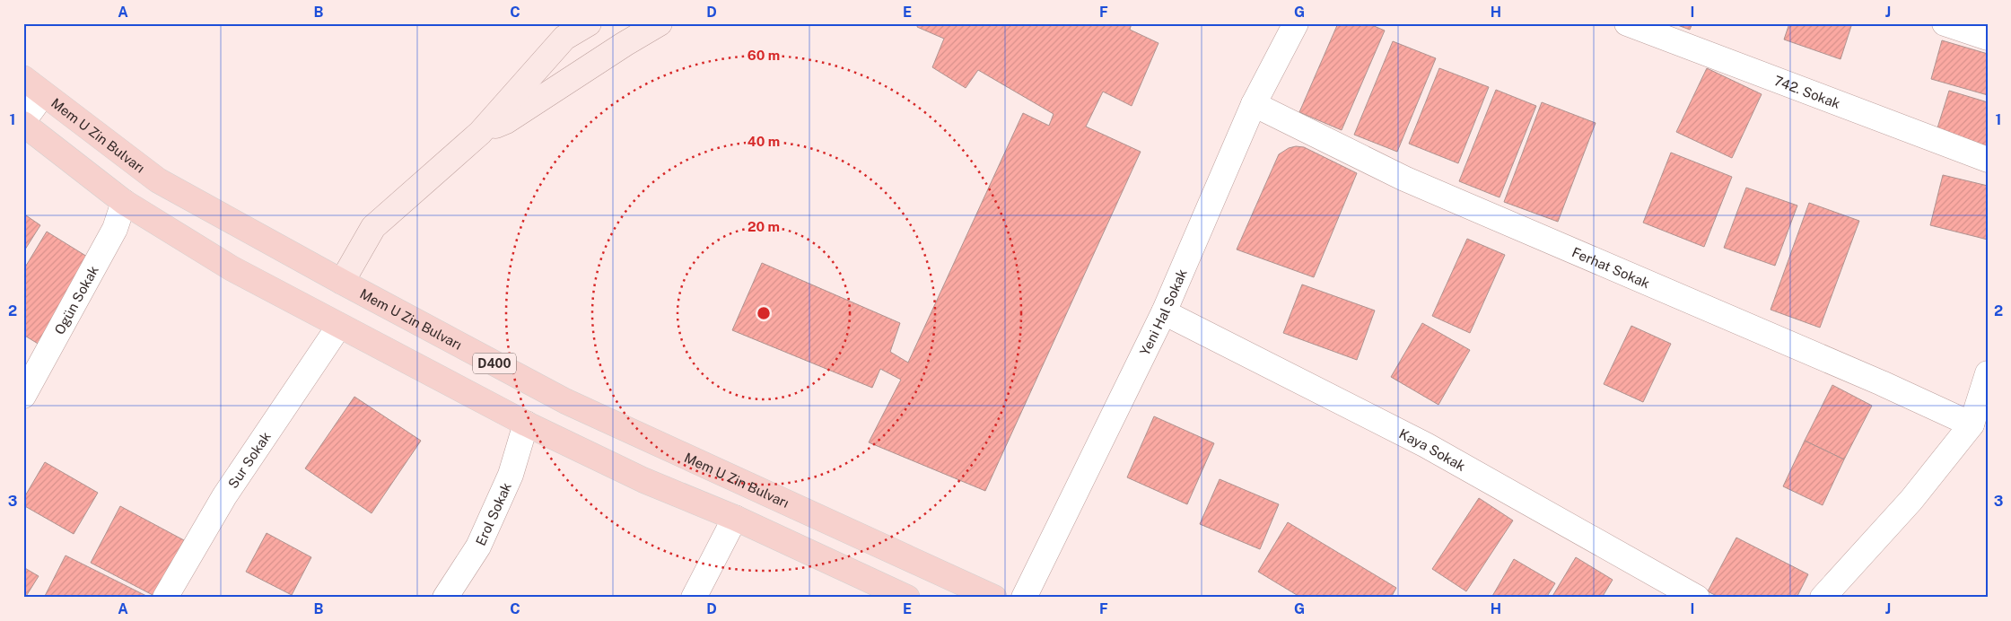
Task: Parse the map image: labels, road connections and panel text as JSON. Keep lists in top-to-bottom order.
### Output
{
  "streets": {
    "main road": ["Mem U Zin Bulvarı", "D400"],
    "street": [
      "742. Sokak",
      "Ferhat Sokak",
      "Ogün Sokak",
      "Yeni Hal Sokak",
      "Kaya Sokak",
      "Sur Sokak",
      "Erol Sokak"
    ]
  },
  "crossings": [
    ["Ferhat Sokak", "Yeni Hal Sokak"],
    ["Ogün Sokak", "D400"],
    ["Yeni Hal Sokak", "Kaya Sokak"],
    ["D400", "Sur Sokak"],
    ["D400", "Erol Sokak"]
  ],
  "grid": {
    "columns": [
      "A",
      "B",
      "C",
      "D",
      "E",
      "F",
      "G",
      "H",
      "I",
      "J"
    ],
    "rows": ["1", "2", "3"]
  },
  "rings": ["60 m", "40 m", "20 m"]
}
